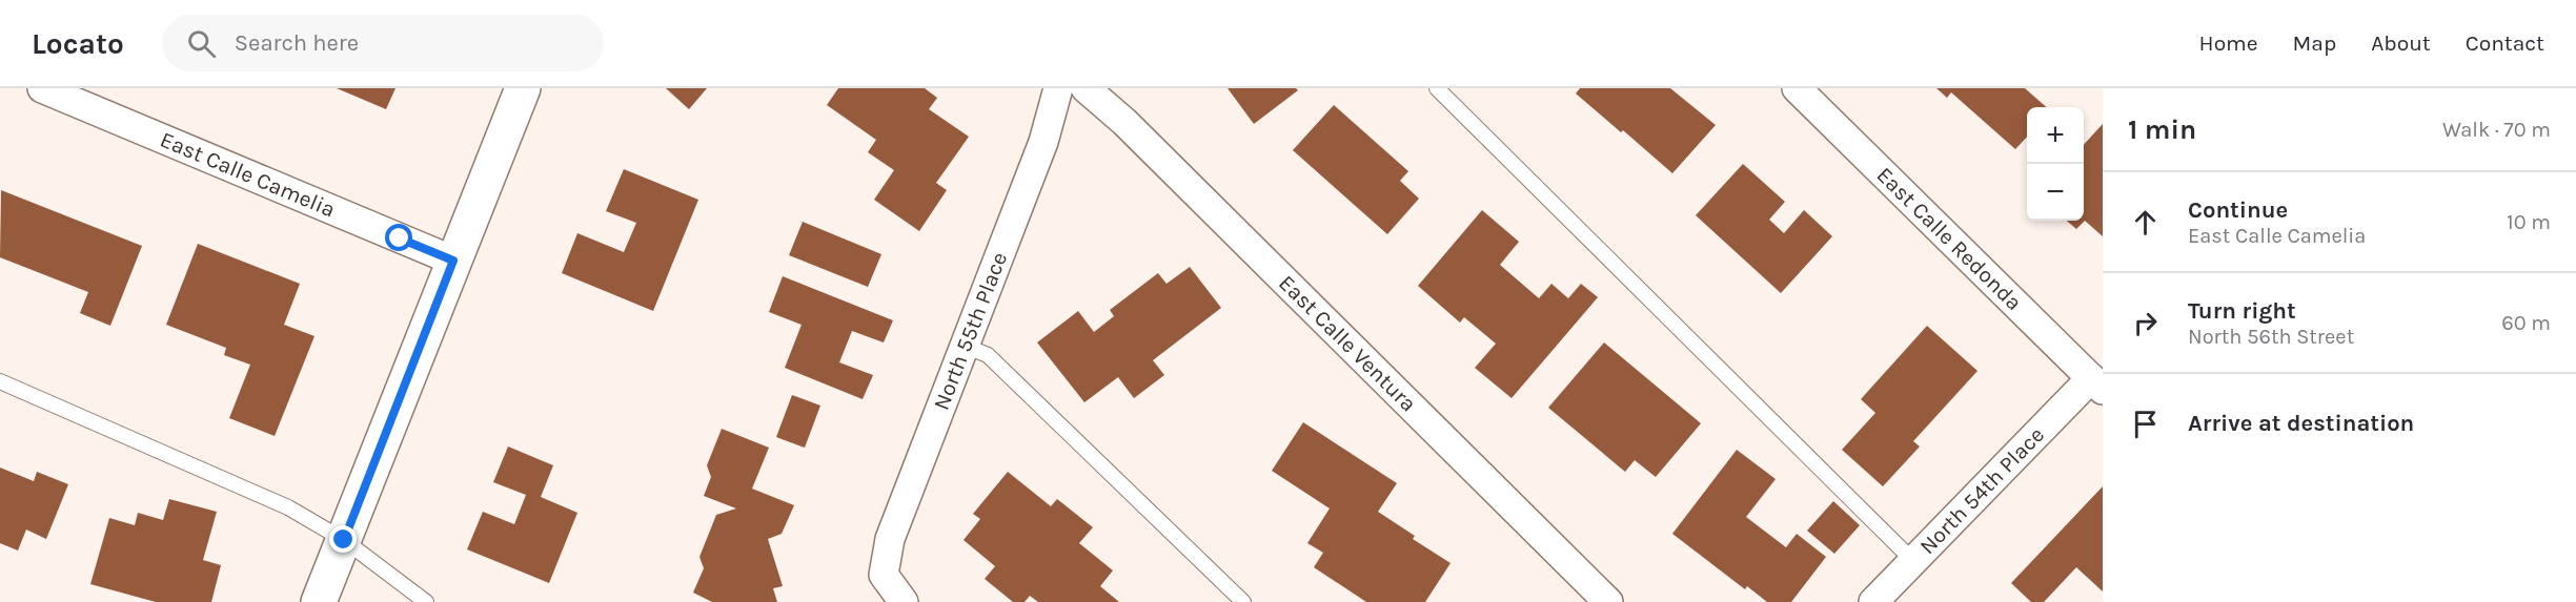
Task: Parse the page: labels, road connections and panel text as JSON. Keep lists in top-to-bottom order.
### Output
{
  "streets": {
    "street": [
      "East Calle Camelia",
      "East Calle Redonda",
      "North 55th Place",
      "East Calle Ventura",
      "North 54th Place"
    ]
  },
  "crossings": [
    ["East Calle Redonda", "North 54th Place"]
  ],
  "page": {
    "header": "Locato",
    "search": "Search here",
    "nav": [
      "Home",
      "Map",
      "About",
      "Contact"
    ],
    "heading": ["1 min", "Walk · 70 m"],
    "map_buttons": ["+", "−"],
    "list": [
      ["Continue", "East Calle Camelia", "10 m"],
      ["Turn right", "North 56th Street", "60 m"],
      "Arrive at destination"
    ]
  }
}
